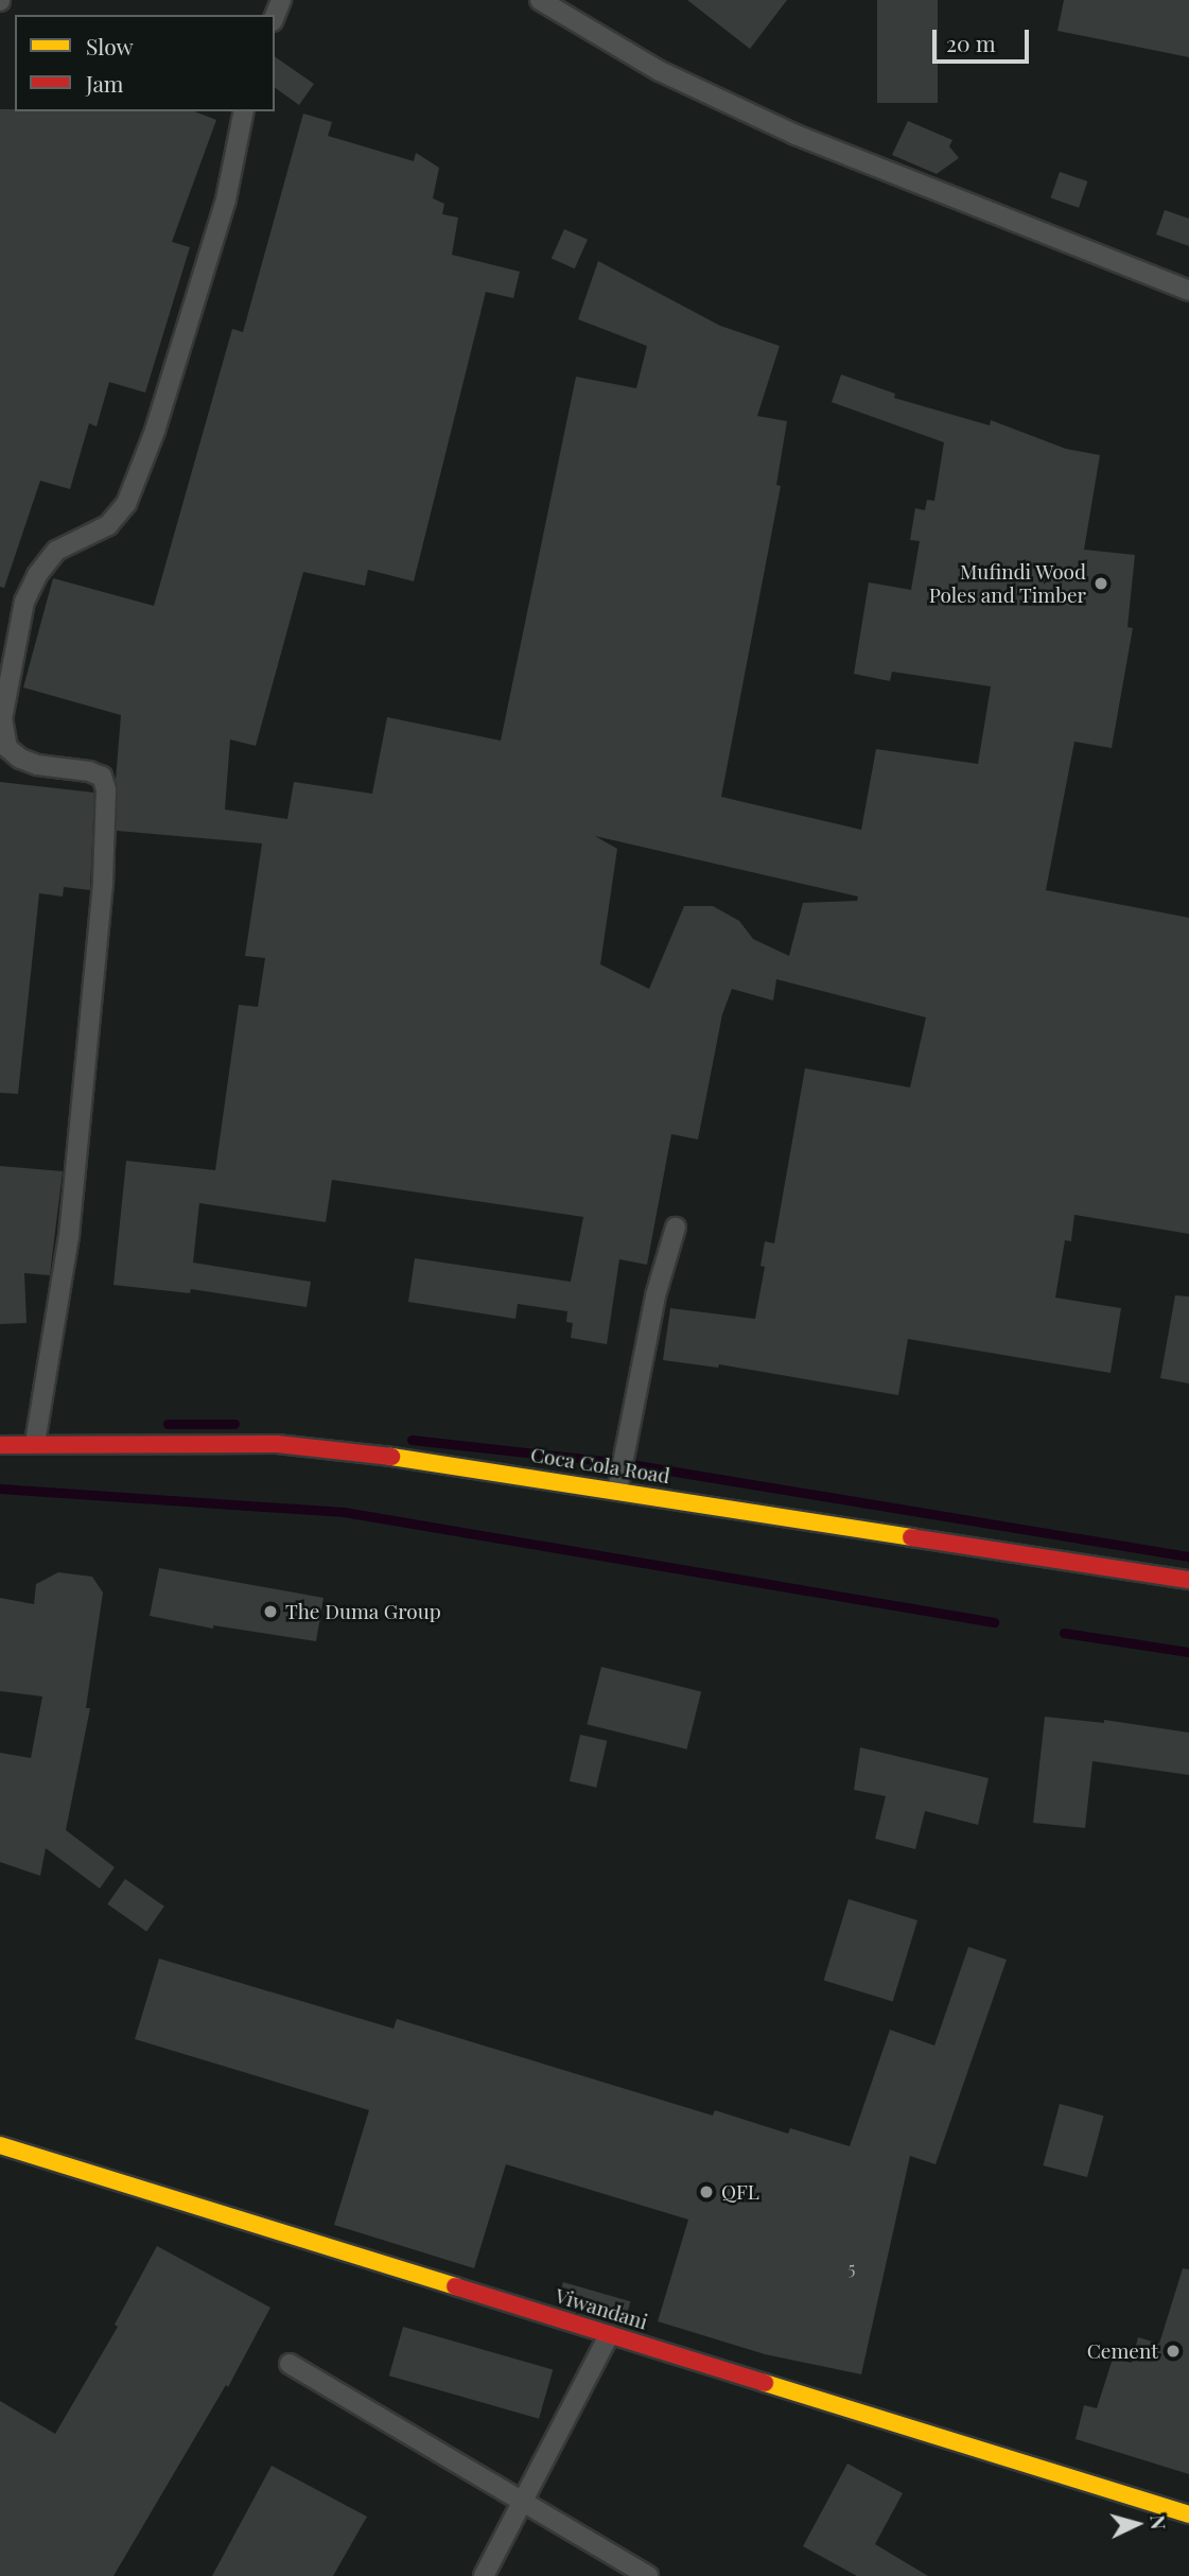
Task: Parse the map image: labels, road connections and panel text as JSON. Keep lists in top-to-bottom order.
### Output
{
  "streets": {
    "street": ["Coca Cola Road", "Viwandani"]
  },
  "places": [
    "Mufindi Wood Poles and Timber",
    "The Duma Group",
    "QFL",
    "Cement"
  ],
  "house_numbers": ["5"],
  "legend": ["Slow", "Jam"],
  "scale_bar": "20 m",
  "north": "right"
}
